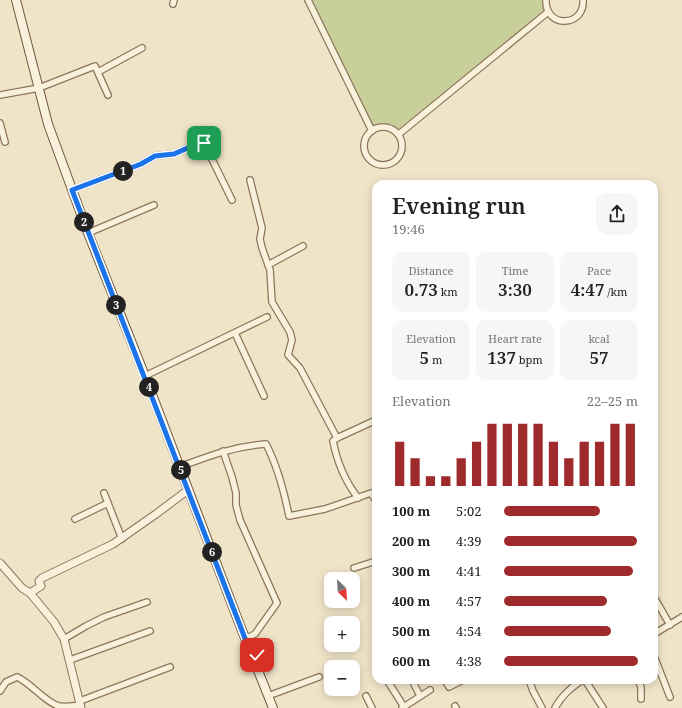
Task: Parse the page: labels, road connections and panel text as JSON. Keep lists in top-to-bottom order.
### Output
{
  "north": "bottom right",
  "page": {
    "pins": [
      "1",
      "2",
      "3",
      "4",
      "5",
      "6"
    ],
    "heading": ["Evening run", "19:46"],
    "stats": [
      ["Distance", "0.73 km"],
      ["Time", "3:30"],
      ["Pace", "4:47 /km"],
      ["Elevation", "5 m"],
      ["Heart rate", "137 bpm"],
      ["kcal", "57"]
    ],
    "chart": ["Elevation", "22–25 m"],
    "list": [
      {
        "name": "100 m",
        "note": "5:02"
      },
      {
        "name": "200 m",
        "note": "4:39"
      },
      {
        "name": "300 m",
        "note": "4:41"
      },
      {
        "name": "400 m",
        "note": "4:57"
      },
      {
        "name": "500 m",
        "note": "4:54"
      },
      {
        "name": "600 m",
        "note": "4:38"
      }
    ],
    "map_buttons": ["+", "−"]
  }
}
